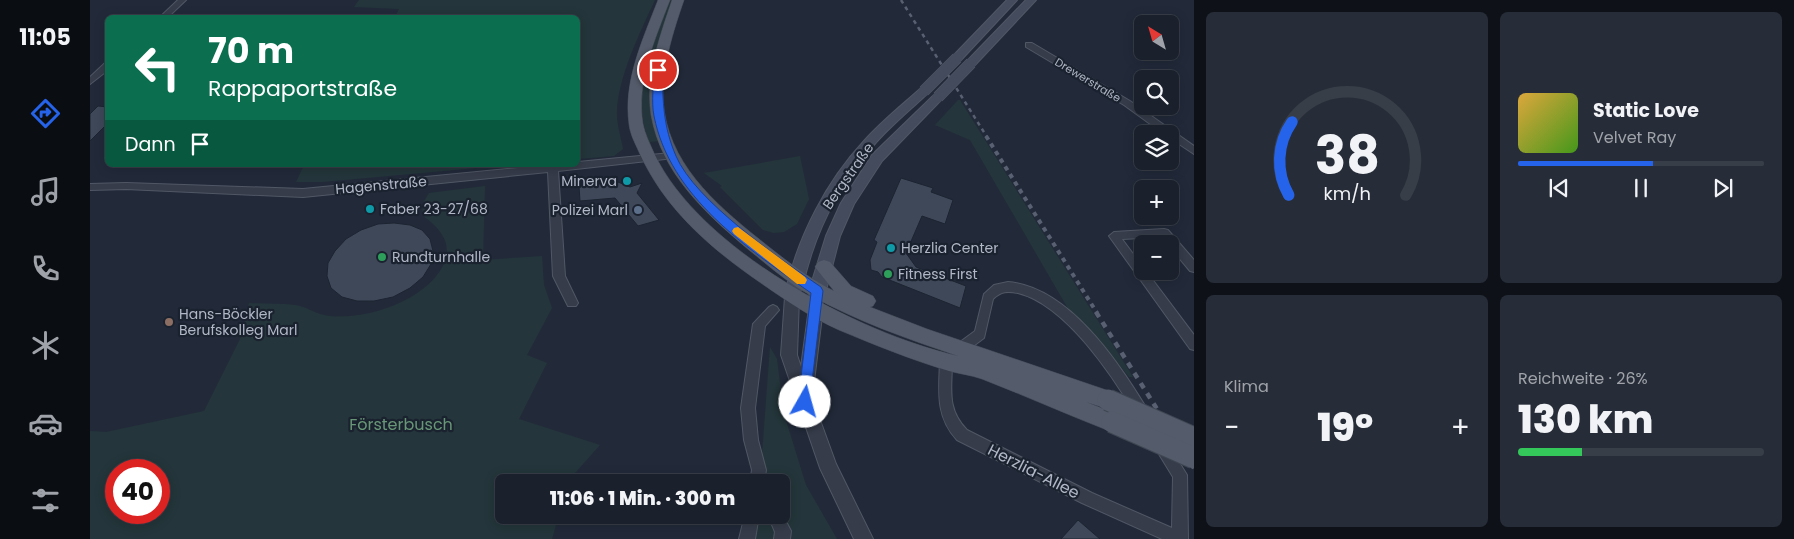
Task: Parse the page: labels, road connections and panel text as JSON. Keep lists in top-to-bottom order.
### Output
{
  "streets": {
    "main road": ["Bergstraße"],
    "street": ["Drewerstraße", "Hagenstraße", "Herzlia-Allee"]
  },
  "parks": ["Försterbusch"],
  "places": [
    "Minerva",
    "Faber 23-27/68",
    "Polizei Marl",
    "Herzlia Center",
    "Rundturnhalle",
    "Fitness First",
    "Hans-Böckler Berufskolleg Marl"
  ],
  "north": "top left",
  "page": {
    "tabs": "11:05",
    "map_buttons": ["+", "−"],
    "turn": ["70 m", "Rappaportstraße"],
    "song": ["Static Love", "Velvet Ray"],
    "then": "Dann",
    "tile": [
      "Klima",
      ["Reichweite · 26%", "130 km"]
    ],
    "heat": ["−", "19°", "+"],
    "limit": "40",
    "trip": "11:06 · 1 Min. · 300 m",
    "gauge": ["38", "km/h"]
  }
}
